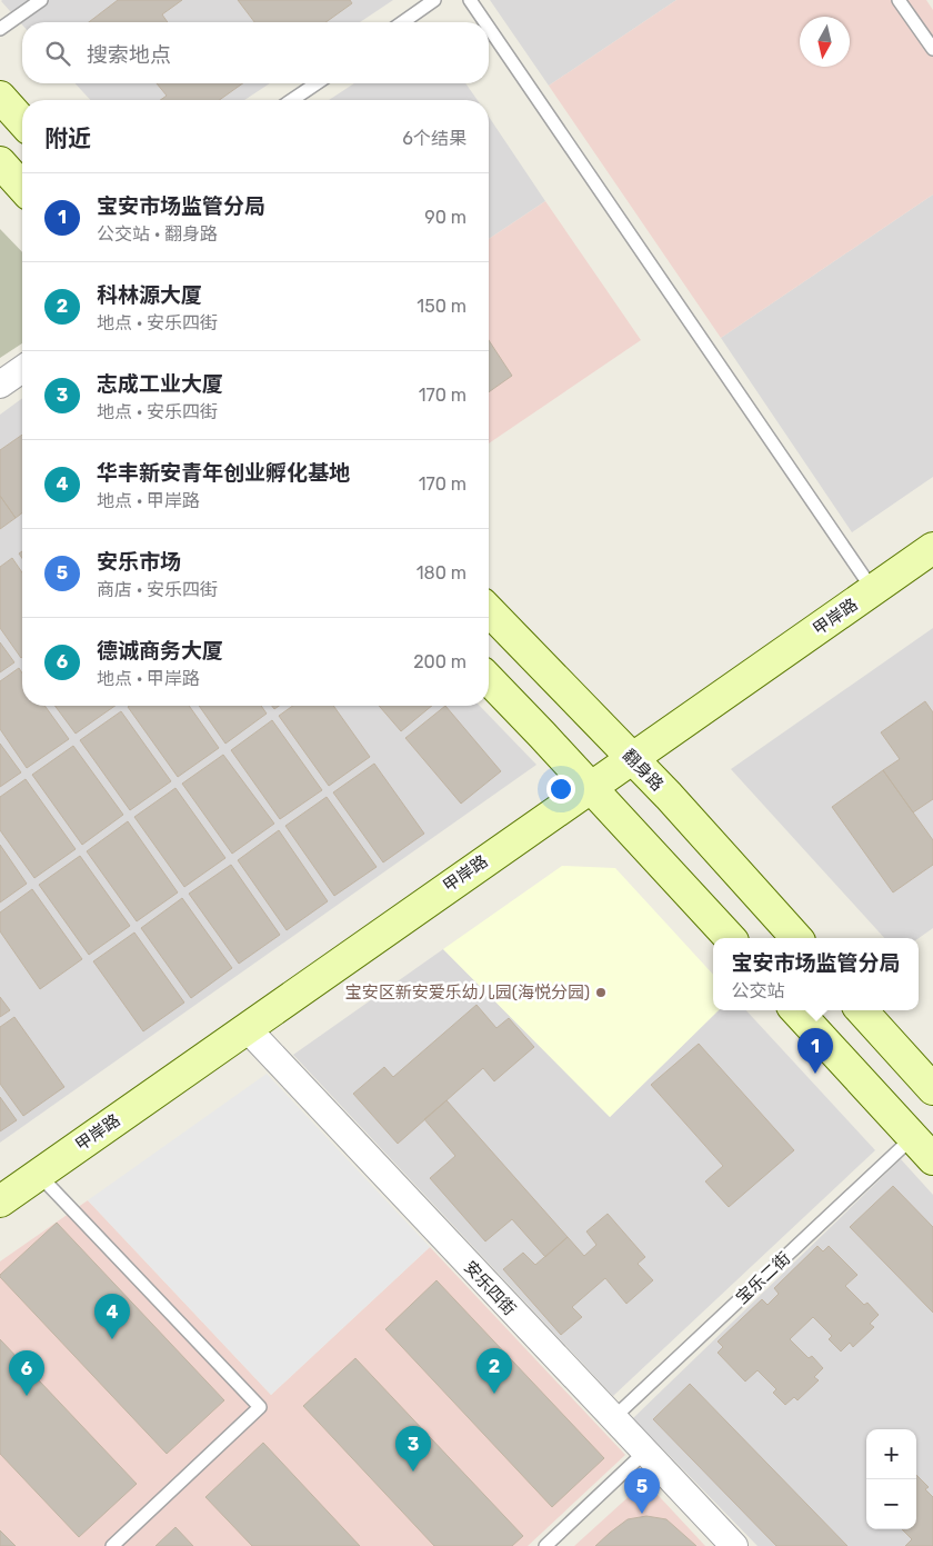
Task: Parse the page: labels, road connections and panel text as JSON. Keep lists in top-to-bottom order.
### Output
{
  "streets": {
    "main road": ["甲岸路", "翻身路"],
    "street": ["安乐四街"],
    "lane": ["宝乐二街"]
  },
  "crossings": [
    ["甲岸路", "翻身路"],
    ["甲岸路", "安乐四街"],
    ["宝乐二街", "安乐四街"]
  ],
  "places": ["宝安区新安爱乐幼儿园(海悦分园)"],
  "north": "bottom",
  "page": {
    "search": "搜索地点",
    "heading": ["附近", "6个结果"],
    "list": [
      {
        "mark": "1",
        "name": "宝安市场监管分局",
        "note": "公交站 · 翻身路",
        "value": "90 m"
      },
      {
        "mark": "2",
        "name": "科林源大厦",
        "note": "地点 · 安乐四街",
        "value": "150 m"
      },
      {
        "mark": "3",
        "name": "志成工业大厦",
        "note": "地点 · 安乐四街",
        "value": "170 m"
      },
      {
        "mark": "4",
        "name": "华丰新安青年创业孵化基地",
        "note": "地点 · 甲岸路",
        "value": "170 m"
      },
      {
        "mark": "5",
        "name": "安乐市场",
        "note": "商店 · 安乐四街",
        "value": "180 m"
      },
      {
        "mark": "6",
        "name": "德诚商务大厦",
        "note": "地点 · 甲岸路",
        "value": "200 m"
      }
    ],
    "popup": ["宝安市场监管分局", "公交站"],
    "pins": [
      "1",
      "4",
      "2",
      "6",
      "3",
      "5"
    ],
    "map_buttons": ["+", "−"]
  }
}
